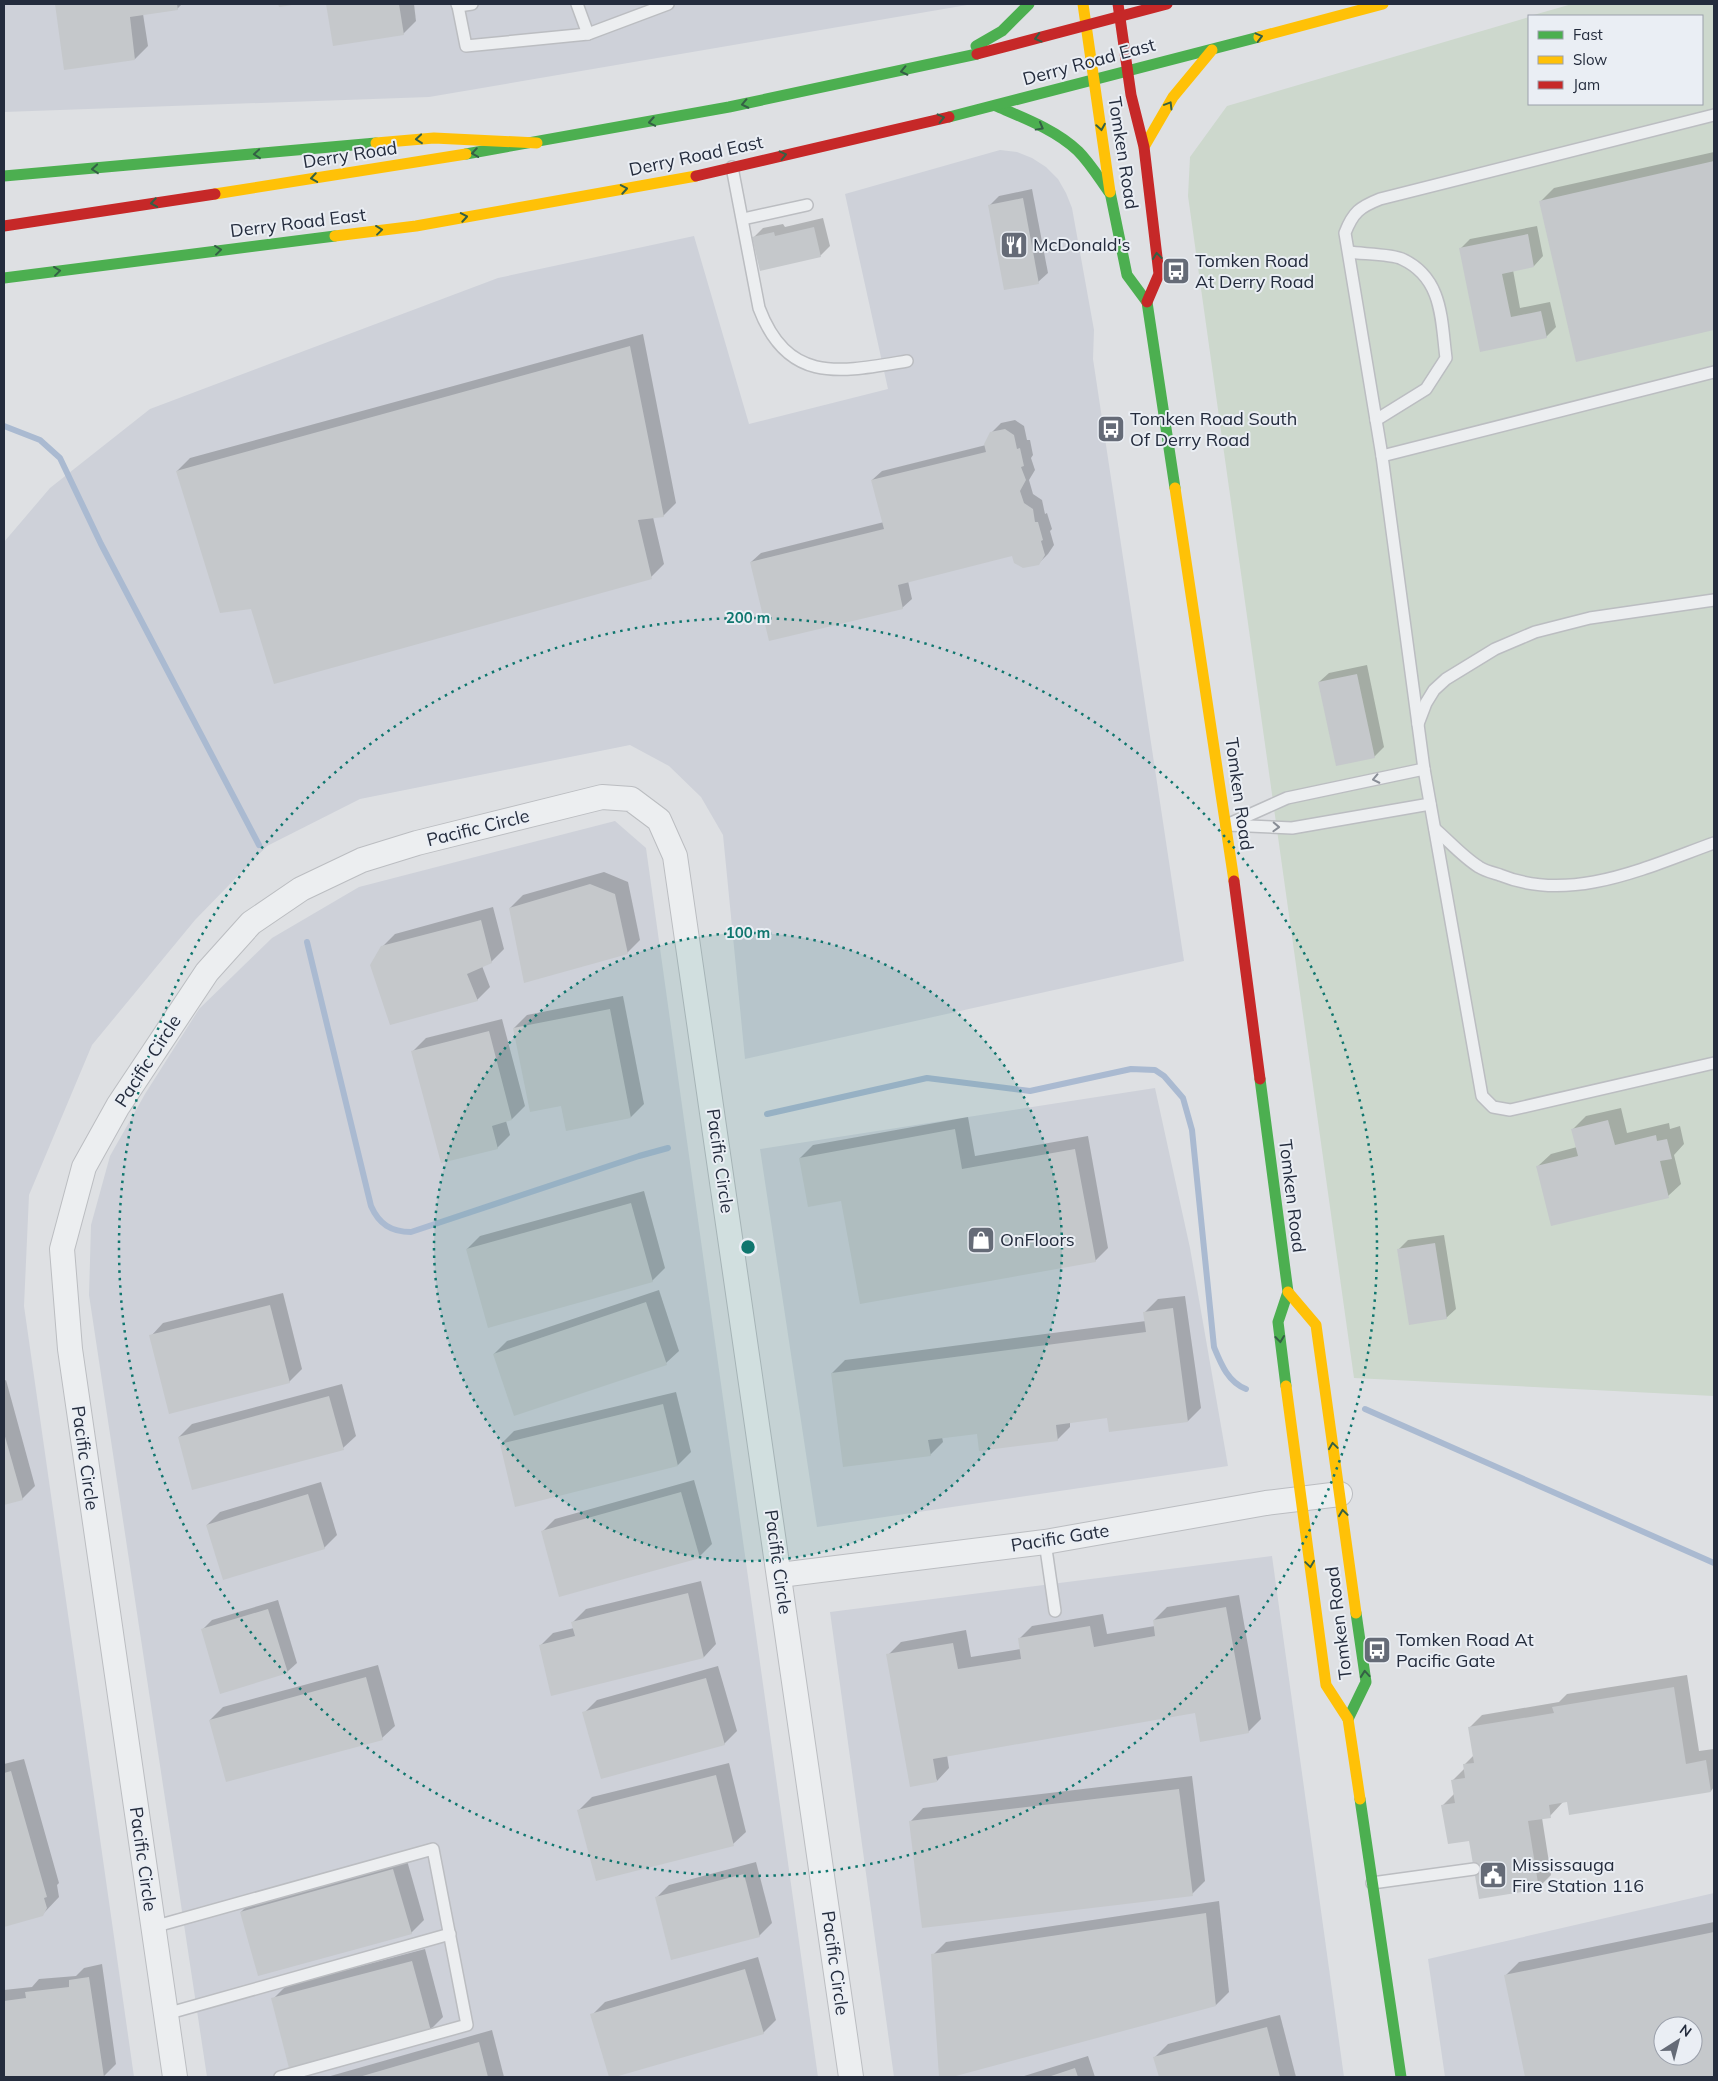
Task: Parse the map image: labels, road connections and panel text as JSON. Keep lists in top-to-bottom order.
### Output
{
  "streets": {
    "main road": ["Derry Road East", "Tomken Road", "Derry Road"],
    "street": ["Pacific Circle", "Pacific Gate"]
  },
  "crossings": [
    ["Derry Road East", "Tomken Road"],
    ["Derry Road East", "Derry Road"],
    ["Tomken Road", "Pacific Gate"],
    ["Pacific Circle", "Pacific Gate"]
  ],
  "places": {
    "restaurant": ["McDonald's"],
    "bus stop": ["Tomken Road At Derry Road", "Tomken Road South Of Derry Road", "Tomken Road At Pacific Gate"],
    "shop": ["OnFloors"],
    "public building": ["Mississauga Fire Station 116"]
  },
  "legend": ["Fast", "Slow", "Jam"],
  "north": "top right",
  "rings": ["200 m", "100 m"]
}
